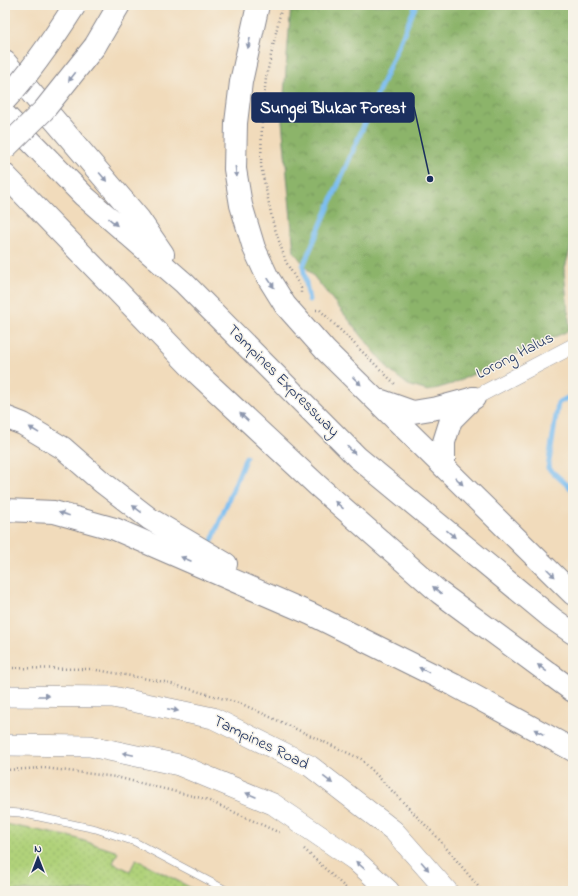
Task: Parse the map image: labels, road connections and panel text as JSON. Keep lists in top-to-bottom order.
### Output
{
  "streets": {
    "highway": ["Tampines Expressway"],
    "main road": ["Tampines Road"],
    "street": ["Lorong Halus"]
  },
  "places": ["Sungei Blukar Forest"],
  "north": "top"
}
